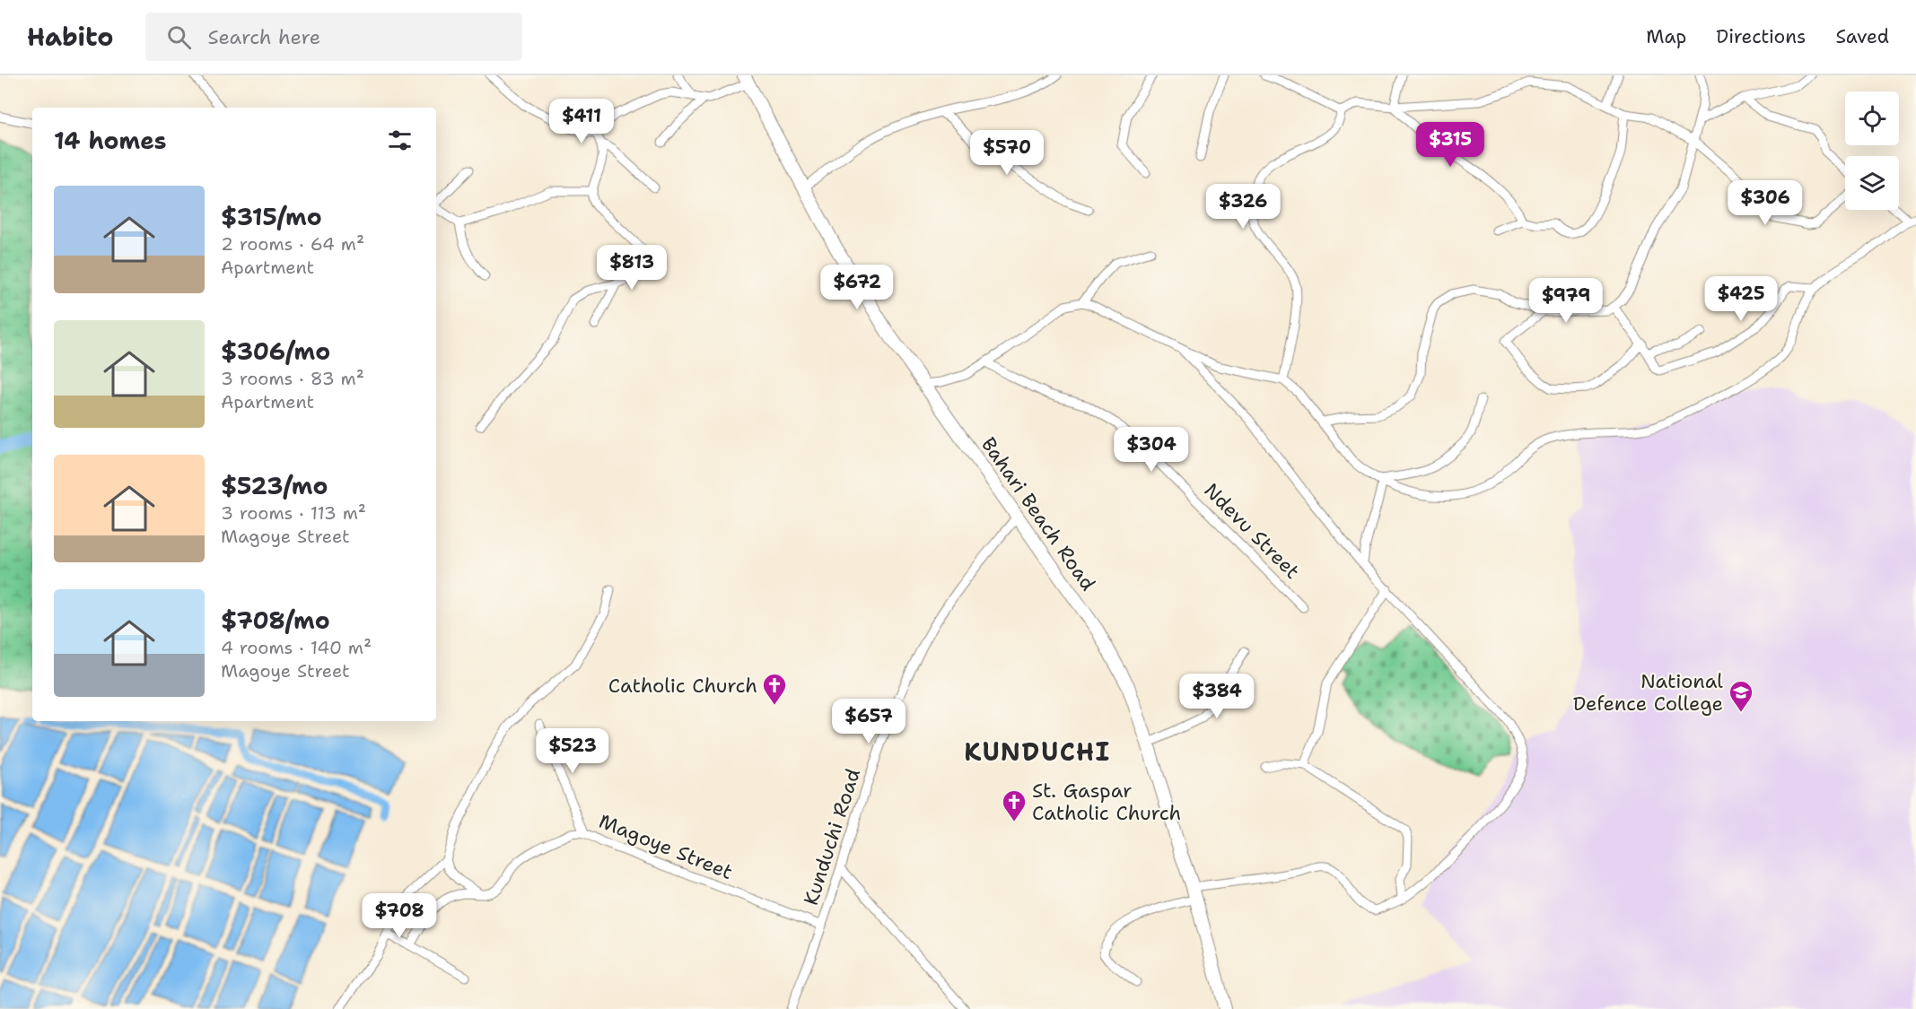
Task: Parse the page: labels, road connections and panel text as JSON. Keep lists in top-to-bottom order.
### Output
{
  "streets": {
    "street": [
      "Bahari Beach Road",
      "Ndevu Street",
      "Kunduchi Road",
      "Magoye Street"
    ]
  },
  "crossings": [
    ["Bahari Beach Road", "Kunduchi Road"],
    ["Kunduchi Road", "Magoye Street"]
  ],
  "districts": ["KUNDUCHI"],
  "places": {
    "church": ["Catholic Church", "St. Gaspar Catholic Church"],
    "school or university": ["National Defence College"]
  },
  "page": {
    "header": "Habito",
    "search": "Search here",
    "nav": ["Map", "Directions", "Saved"],
    "price": [
      "$411",
      "$315",
      "$570",
      "$306",
      "$326",
      "$813",
      "$672",
      "$425",
      "$979",
      "$304",
      "$384",
      "$657",
      "$523",
      "$708"
    ],
    "heading": "14 homes",
    "list": [
      {
        "name": "$315/mo",
        "note": "2 rooms · 64 m² · Apartment"
      },
      {
        "name": "$306/mo",
        "note": "3 rooms · 83 m² · Apartment"
      },
      {
        "name": "$523/mo",
        "note": "3 rooms · 113 m² · Magoye Street"
      },
      {
        "name": "$708/mo",
        "note": "4 rooms · 140 m² · Magoye Street"
      }
    ]
  }
}
